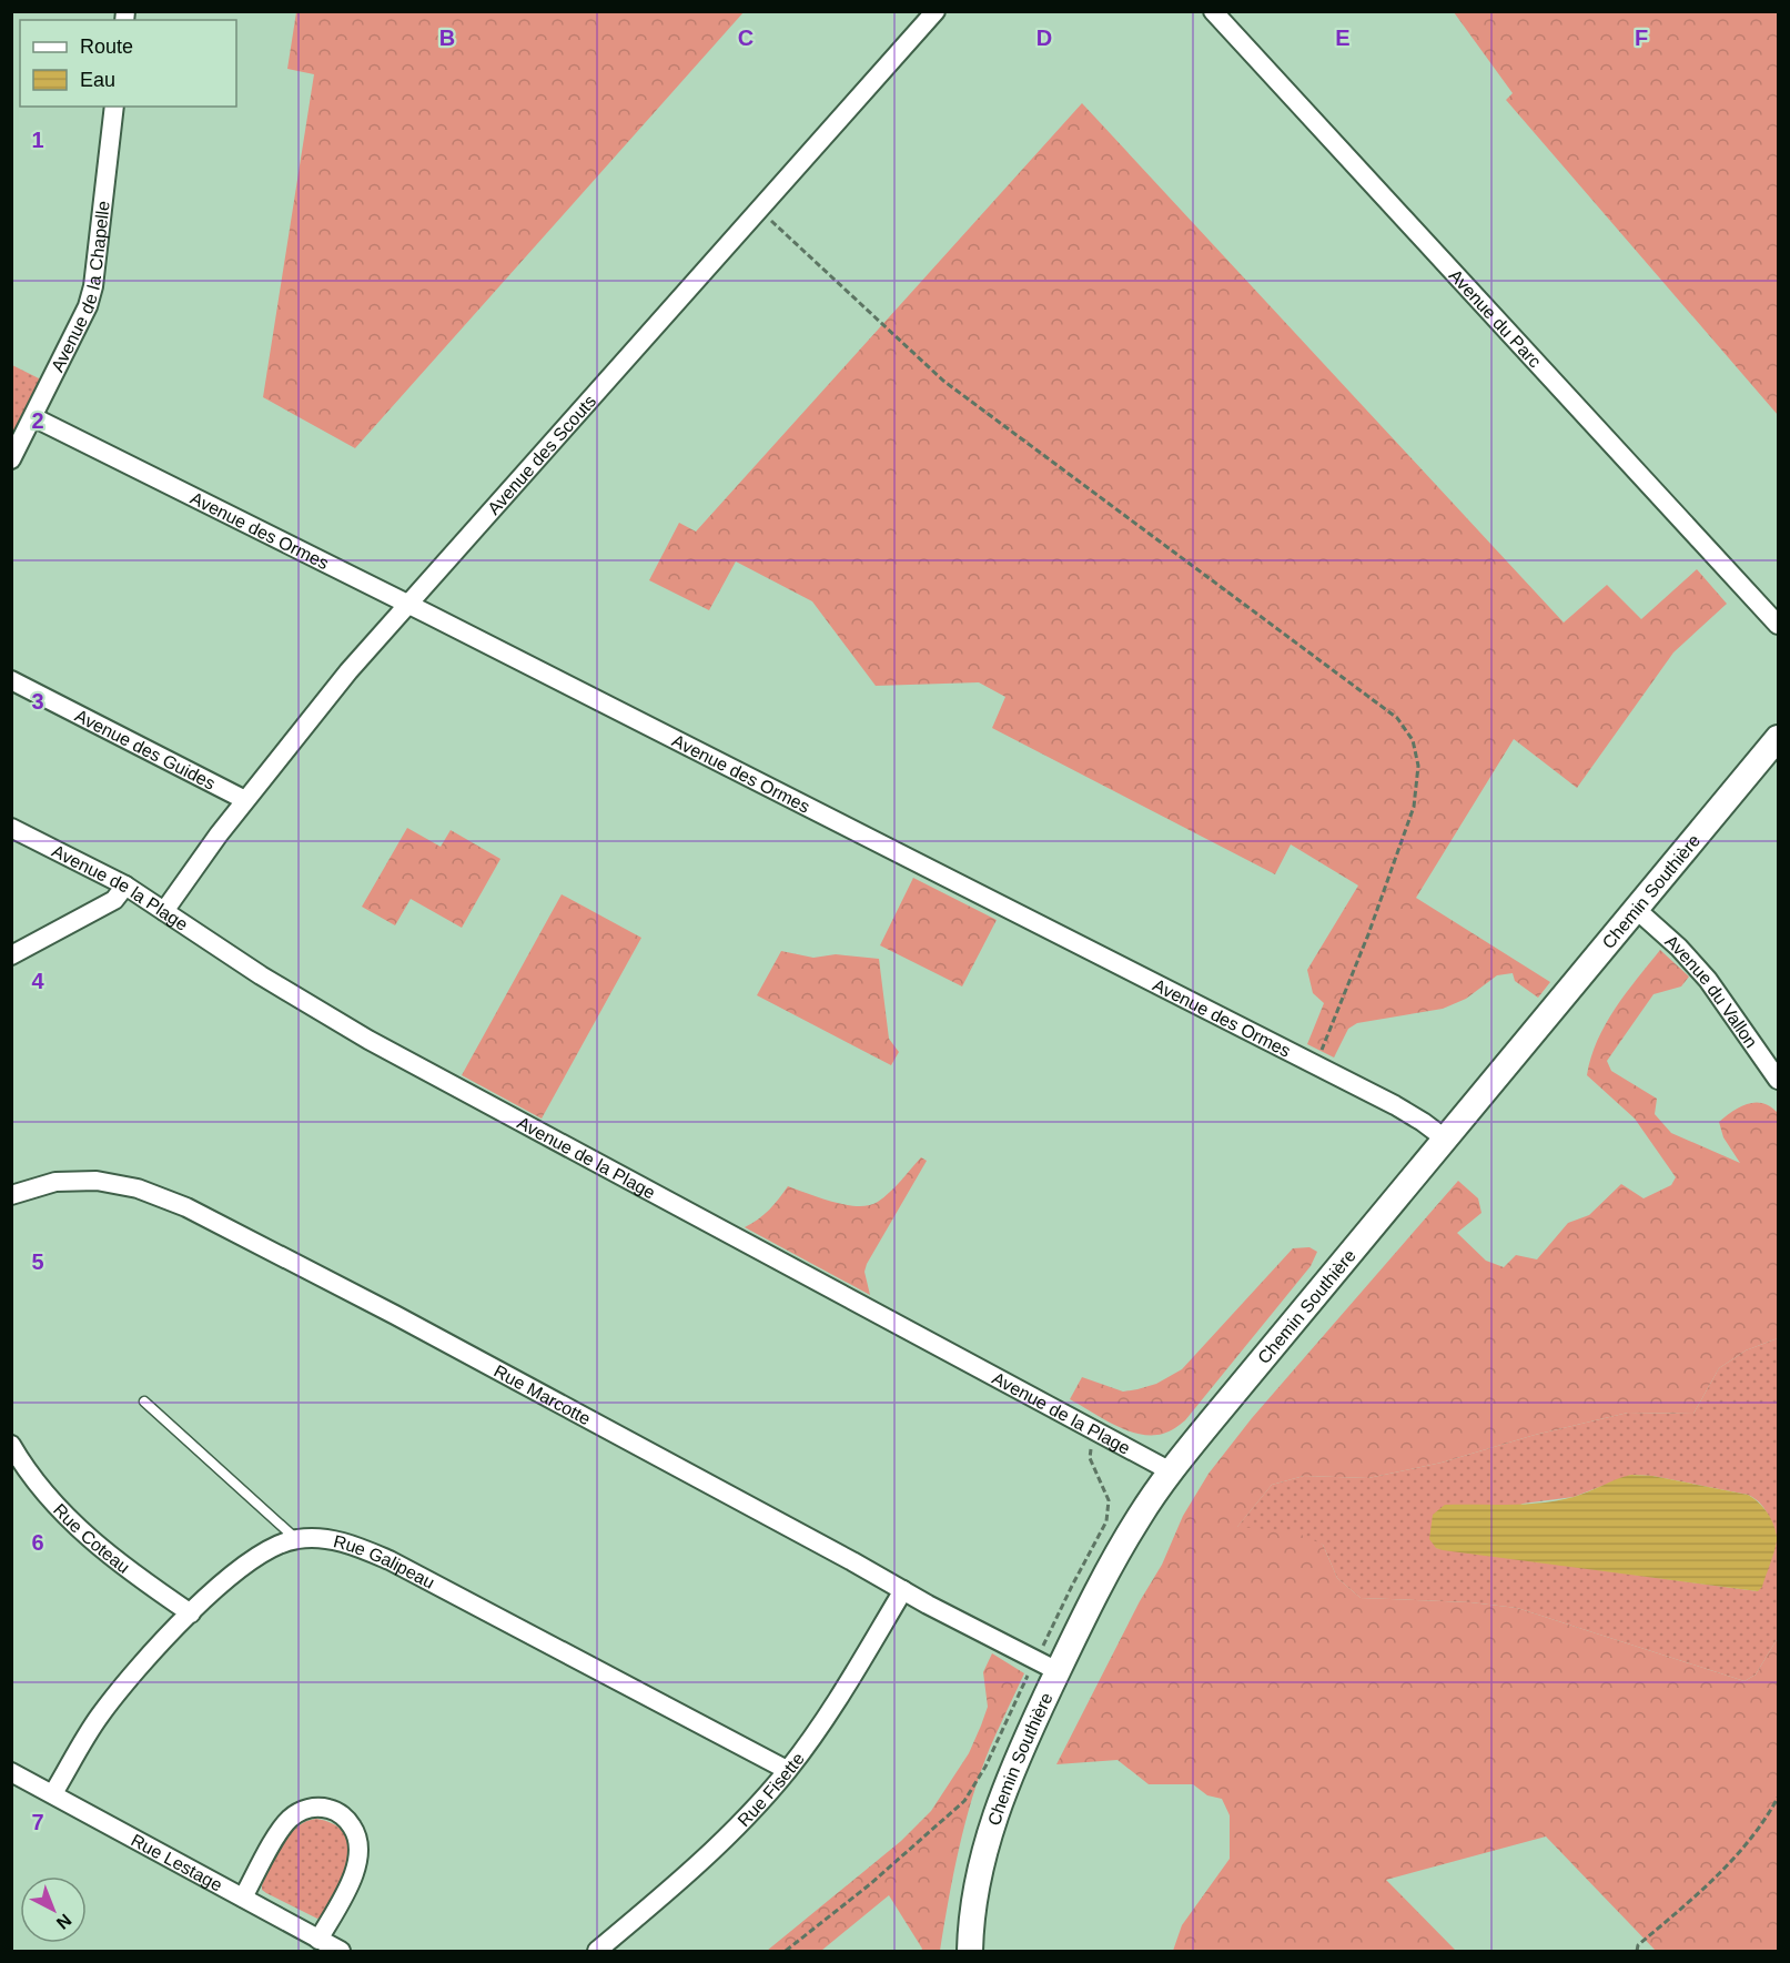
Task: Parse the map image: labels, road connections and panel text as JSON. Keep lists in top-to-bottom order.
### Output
{
  "streets": {
    "street": [
      "Avenue de la Chapelle",
      "Avenue du Parc",
      "Avenue des Scouts",
      "Avenue des Ormes",
      "Avenue des Guides",
      "Avenue de la Plage",
      "Chemin Southière",
      "Avenue du Vallon",
      "Rue Marcotte",
      "Rue Coteau",
      "Rue Galipeau",
      "Rue Fisette",
      "Rue Lestage"
    ]
  },
  "crossings": [
    ["Avenue de la Chapelle", "Avenue des Ormes"],
    ["Avenue des Scouts", "Avenue des Ormes"],
    ["Avenue des Scouts", "Avenue des Guides"],
    ["Avenue des Scouts", "Avenue de la Plage"],
    ["Avenue des Ormes", "Chemin Southière"],
    ["Avenue de la Plage", "Chemin Southière"],
    ["Chemin Southière", "Avenue du Vallon"],
    ["Chemin Southière", "Rue Marcotte"],
    ["Rue Marcotte", "Rue Fisette"],
    ["Rue Coteau", "Rue Galipeau"],
    ["Rue Galipeau", "Rue Fisette"],
    ["Rue Galipeau", "Rue Lestage"]
  ],
  "legend": ["Route", "Eau"],
  "north": "bottom right",
  "grid": {
    "columns": [
      "B",
      "C",
      "D",
      "E",
      "F"
    ],
    "rows": [
      "1",
      "2",
      "3",
      "4",
      "5",
      "6",
      "7"
    ]
  }
}
